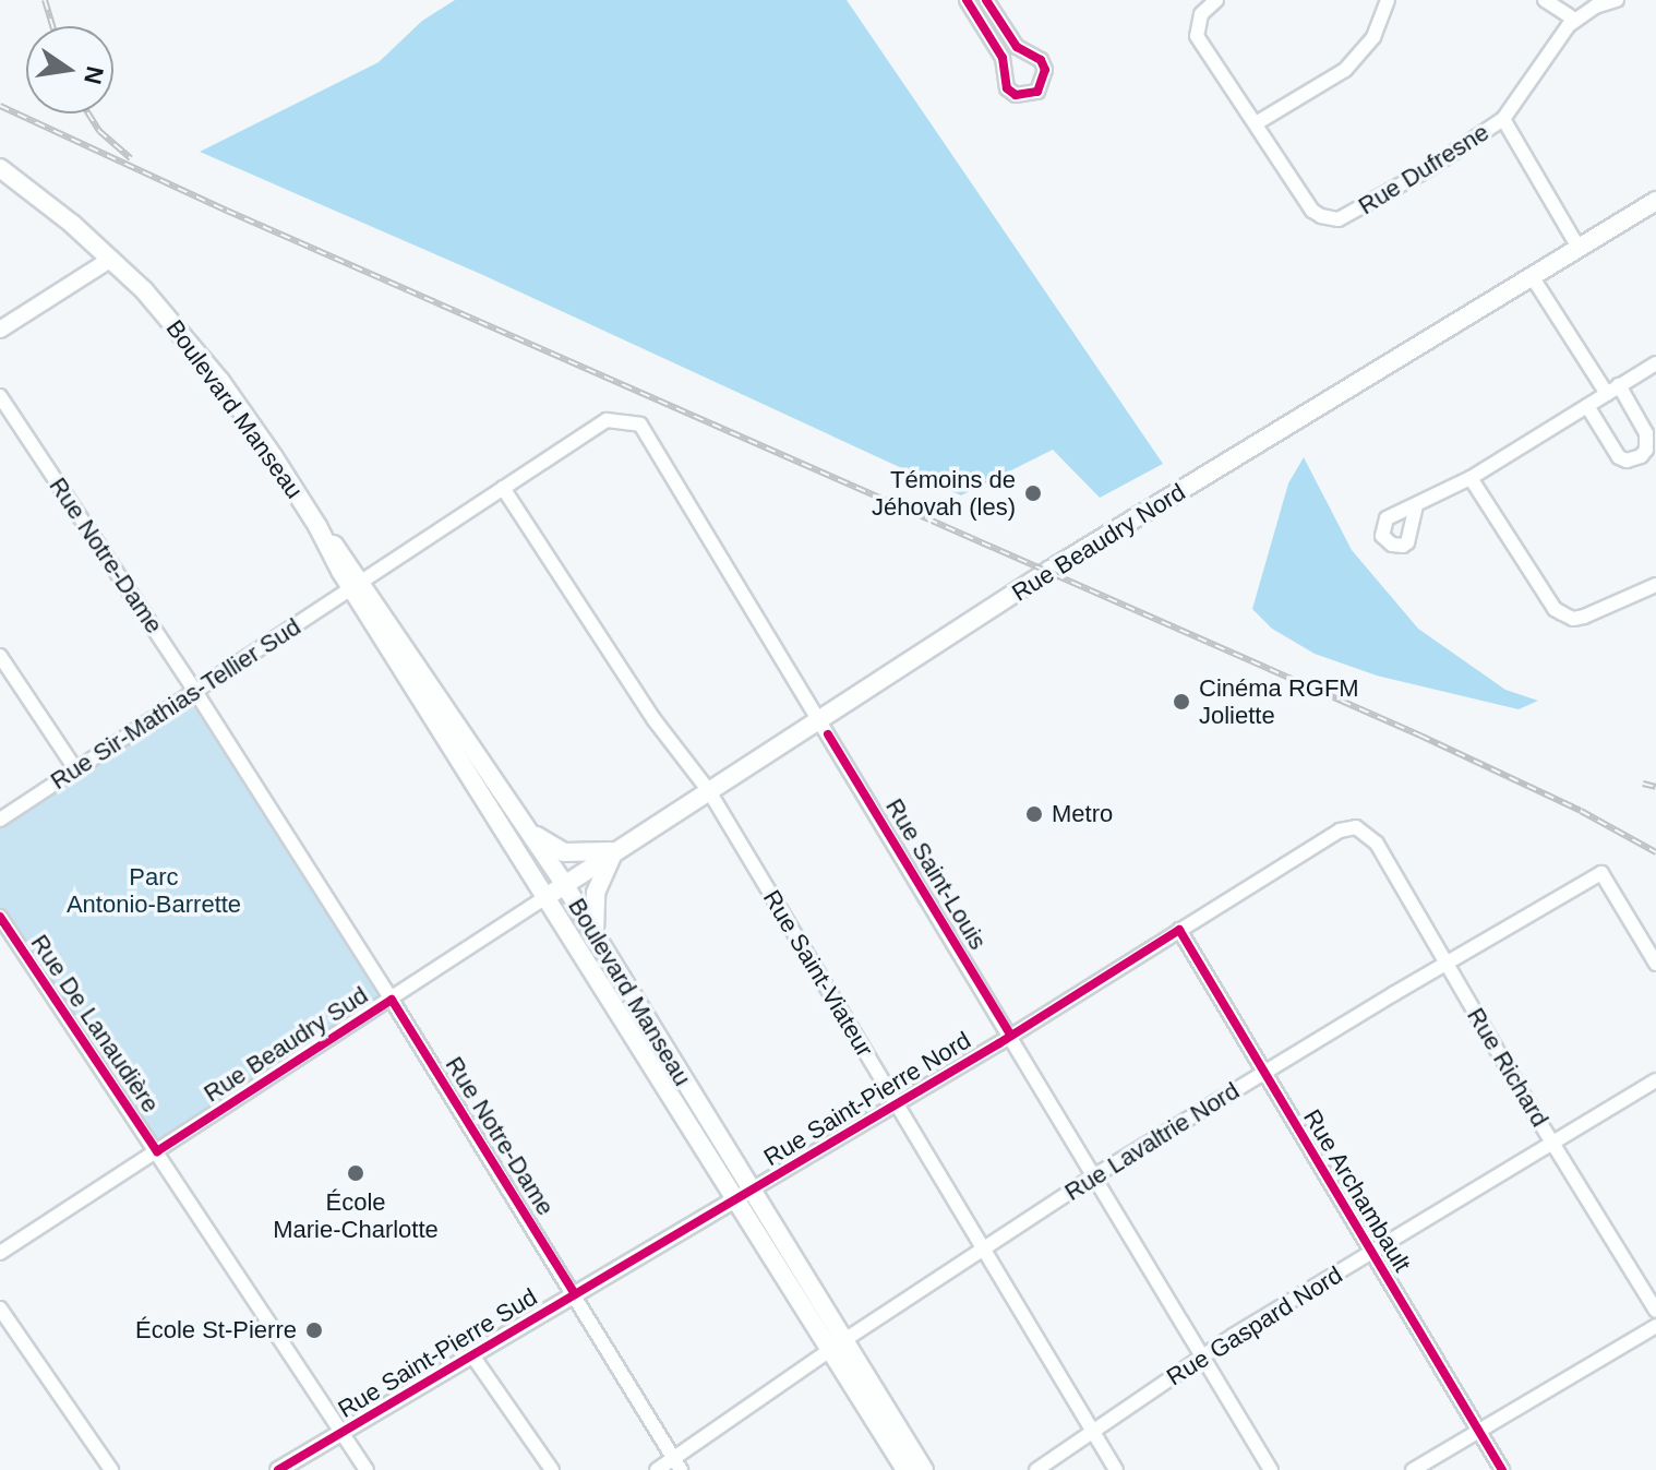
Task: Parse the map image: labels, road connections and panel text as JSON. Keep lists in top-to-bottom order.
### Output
{
  "streets": {
    "main road": ["Boulevard Manseau", "Rue Beaudry Nord"],
    "street": [
      "Rue Dufresne",
      "Rue Notre-Dame",
      "Rue Sir-Mathias-Tellier Sud",
      "Rue Saint-Louis",
      "Rue Saint-Viateur",
      "Rue De Lanaudière",
      "Rue Beaudry Sud",
      "Rue Richard",
      "Rue Saint-Pierre Nord",
      "Rue Lavaltrie Nord",
      "Rue Archambault",
      "Rue Gaspard Nord",
      "Rue Saint-Pierre Sud"
    ]
  },
  "crossings": [
    ["Boulevard Manseau", "Rue Beaudry Nord"],
    ["Boulevard Manseau", "Rue Sir-Mathias-Tellier Sud"],
    ["Boulevard Manseau", "Rue Beaudry Sud"],
    ["Boulevard Manseau", "Rue Saint-Pierre Nord"],
    ["Boulevard Manseau", "Rue Lavaltrie Nord"],
    ["Boulevard Manseau", "Rue Saint-Pierre Sud"],
    ["Rue Beaudry Nord", "Rue Saint-Louis"],
    ["Rue Beaudry Nord", "Rue Saint-Viateur"],
    ["Rue Beaudry Nord", "Rue Beaudry Sud"],
    ["Rue Notre-Dame", "Rue Sir-Mathias-Tellier Sud"],
    ["Rue Notre-Dame", "Rue Beaudry Sud"],
    ["Rue Notre-Dame", "Rue Lavaltrie Nord"],
    ["Rue Notre-Dame", "Rue Saint-Pierre Sud"],
    ["Rue Sir-Mathias-Tellier Sud", "Rue Saint-Louis"],
    ["Rue Sir-Mathias-Tellier Sud", "Rue Saint-Viateur"],
    ["Rue Saint-Louis", "Rue Saint-Pierre Nord"],
    ["Rue Saint-Louis", "Rue Lavaltrie Nord"],
    ["Rue Saint-Louis", "Rue Gaspard Nord"],
    ["Rue Saint-Viateur", "Rue Saint-Pierre Nord"],
    ["Rue Saint-Viateur", "Rue Lavaltrie Nord"],
    ["Rue Saint-Viateur", "Rue Gaspard Nord"],
    ["Rue De Lanaudière", "Rue Beaudry Sud"],
    ["Rue De Lanaudière", "Rue Saint-Pierre Sud"],
    ["Rue Richard", "Rue Saint-Pierre Nord"],
    ["Rue Richard", "Rue Lavaltrie Nord"],
    ["Rue Richard", "Rue Gaspard Nord"],
    ["Rue Saint-Pierre Nord", "Rue Archambault"],
    ["Rue Saint-Pierre Nord", "Rue Saint-Pierre Sud"],
    ["Rue Lavaltrie Nord", "Rue Archambault"],
    ["Rue Archambault", "Rue Gaspard Nord"]
  ],
  "parks": ["Parc Antonio-Barrette"],
  "places": [
    "Témoins de Jéhovah (les)",
    "Cinéma RGFM Joliette",
    "Metro",
    "École Marie-Charlotte",
    "École St-Pierre"
  ],
  "north": "right"
}
